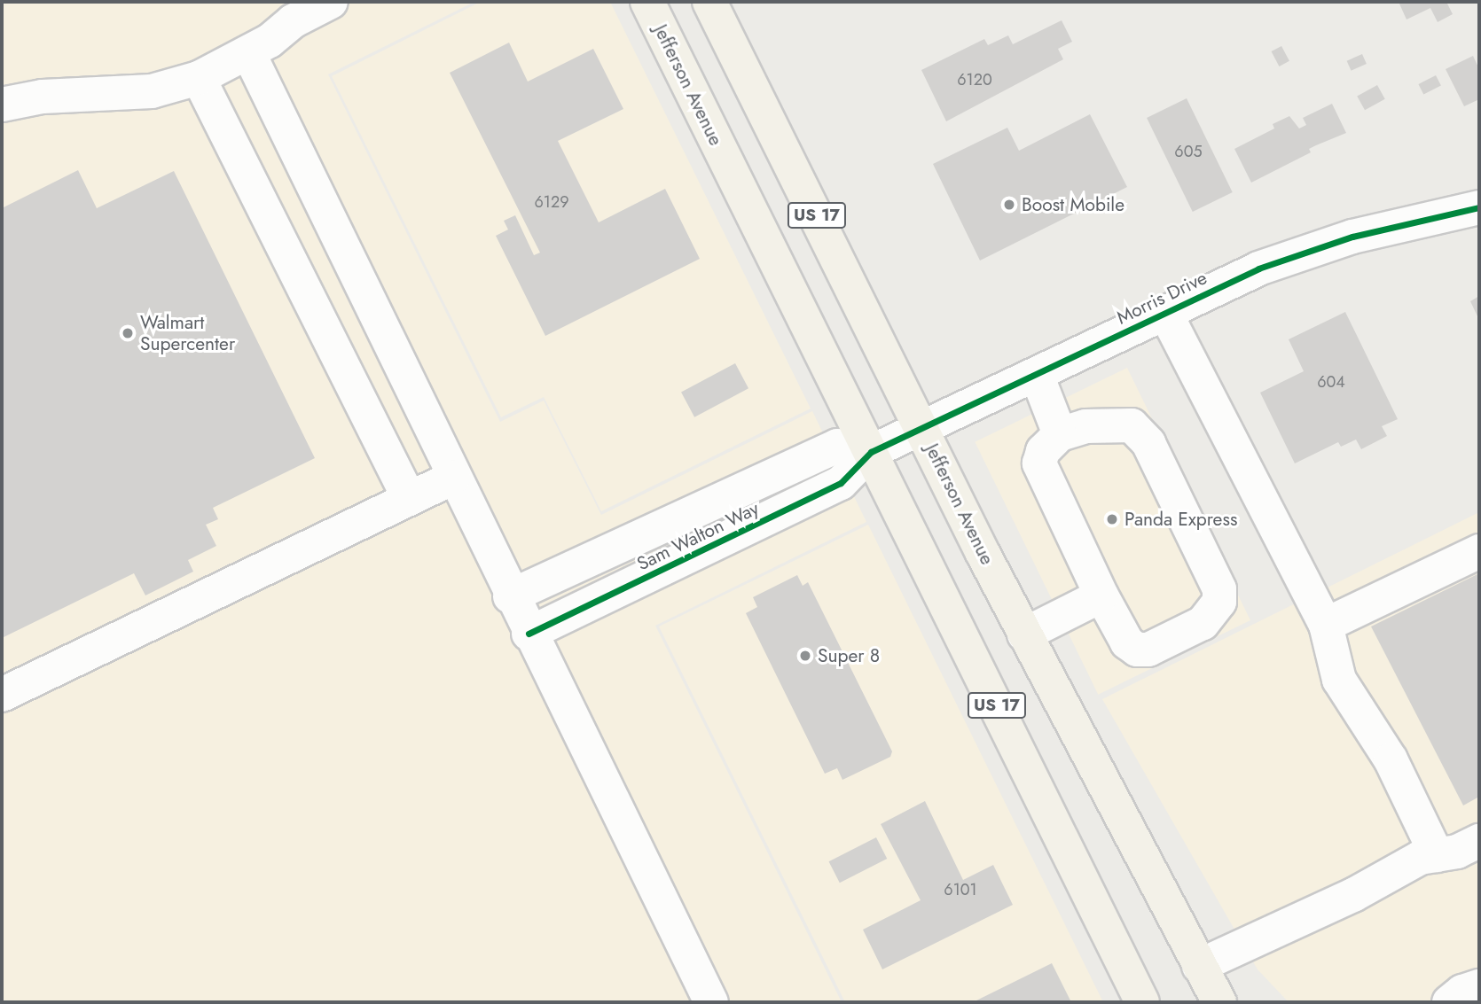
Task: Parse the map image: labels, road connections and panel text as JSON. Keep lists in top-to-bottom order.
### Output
{
  "streets": {
    "main road": ["Jefferson Avenue", "US 17"],
    "street": ["Morris Drive", "Sam Walton Way"]
  },
  "crossings": [
    ["Jefferson Avenue", "Morris Drive"],
    ["Jefferson Avenue", "Sam Walton Way"],
    ["Morris Drive", "Sam Walton Way"]
  ],
  "places": [
    "Boost Mobile",
    "Walmart Supercenter",
    "Panda Express",
    "Super 8"
  ],
  "house_numbers": [
    "6120",
    "605",
    "6129",
    "604",
    "6101"
  ]
}
